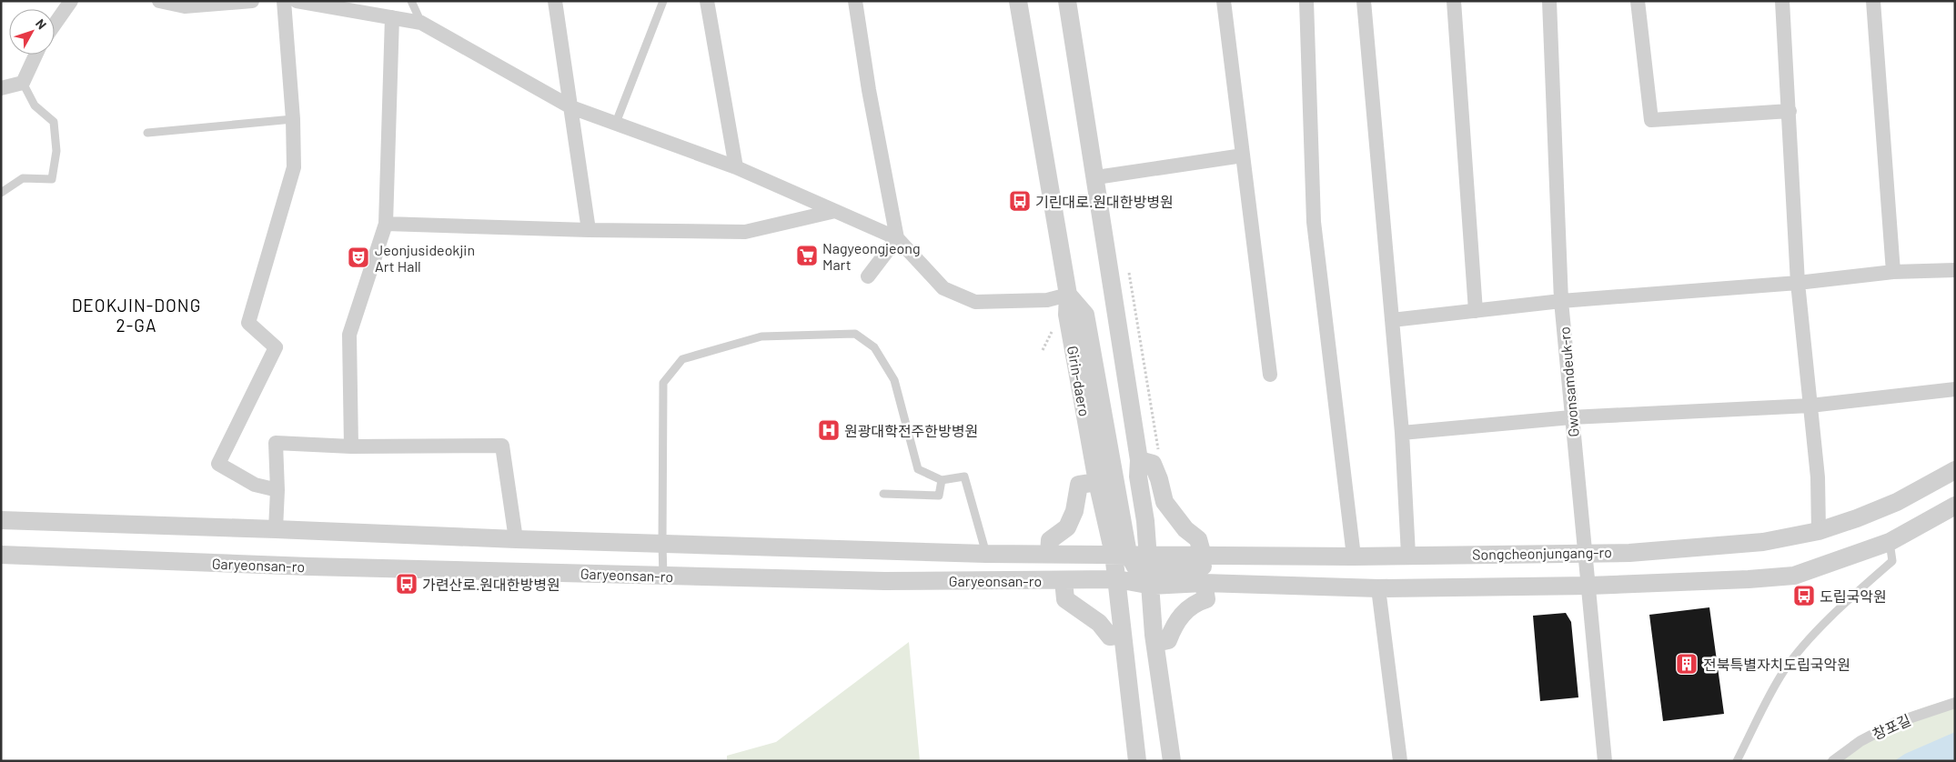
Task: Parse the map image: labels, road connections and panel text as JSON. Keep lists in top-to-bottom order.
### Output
{
  "streets": {
    "street": [
      "Girin-daero",
      "Gwonsamdeuk-ro",
      "Songcheonjungang-ro",
      "Garyeonsan-ro",
      "창포길"
    ]
  },
  "crossings": [
    ["Girin-daero", "Songcheonjungang-ro"],
    ["Girin-daero", "Garyeonsan-ro"],
    ["Gwonsamdeuk-ro", "Songcheonjungang-ro"],
    ["Songcheonjungang-ro", "Garyeonsan-ro"]
  ],
  "districts": ["DEOKJIN-DONG 2-GA"],
  "places": {
    "bus stop": ["기린대로.원대한방병원", "가련산로.원대한방병원", "도립국악원"],
    "supermarket": ["Nagyeongjeong Mart"],
    "theatre": ["Jeonjusideokjin Art Hall"],
    "hospital": ["원광대학전주한방병원"],
    "building": ["전북특별자치도립국악원"]
  },
  "north": "top right"
}
